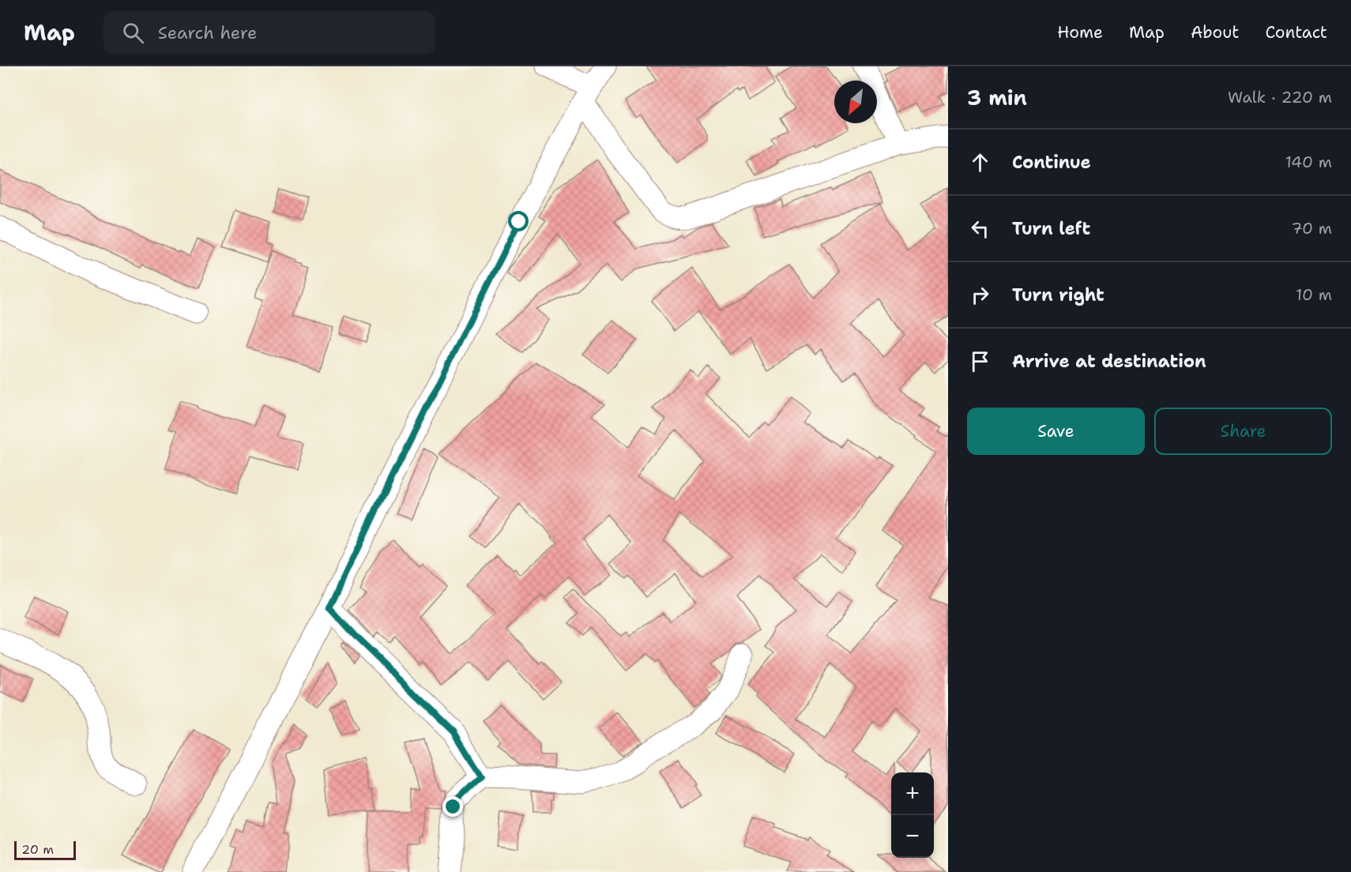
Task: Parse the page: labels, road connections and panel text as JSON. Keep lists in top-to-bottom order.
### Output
{
  "scale_bar": "20 m",
  "north": "bottom left",
  "page": {
    "header": "Map",
    "search": "Search here",
    "nav": [
      "Home",
      "Map",
      "About",
      "Contact"
    ],
    "heading": ["3 min", "Walk · 220 m"],
    "list": [
      ["Continue", "140 m"],
      ["Turn left", "70 m"],
      ["Turn right", "10 m"],
      "Arrive at destination"
    ],
    "buttons": ["Save", "Share"],
    "map_buttons": ["+", "−"],
    "scale": "20 m"
  }
}
